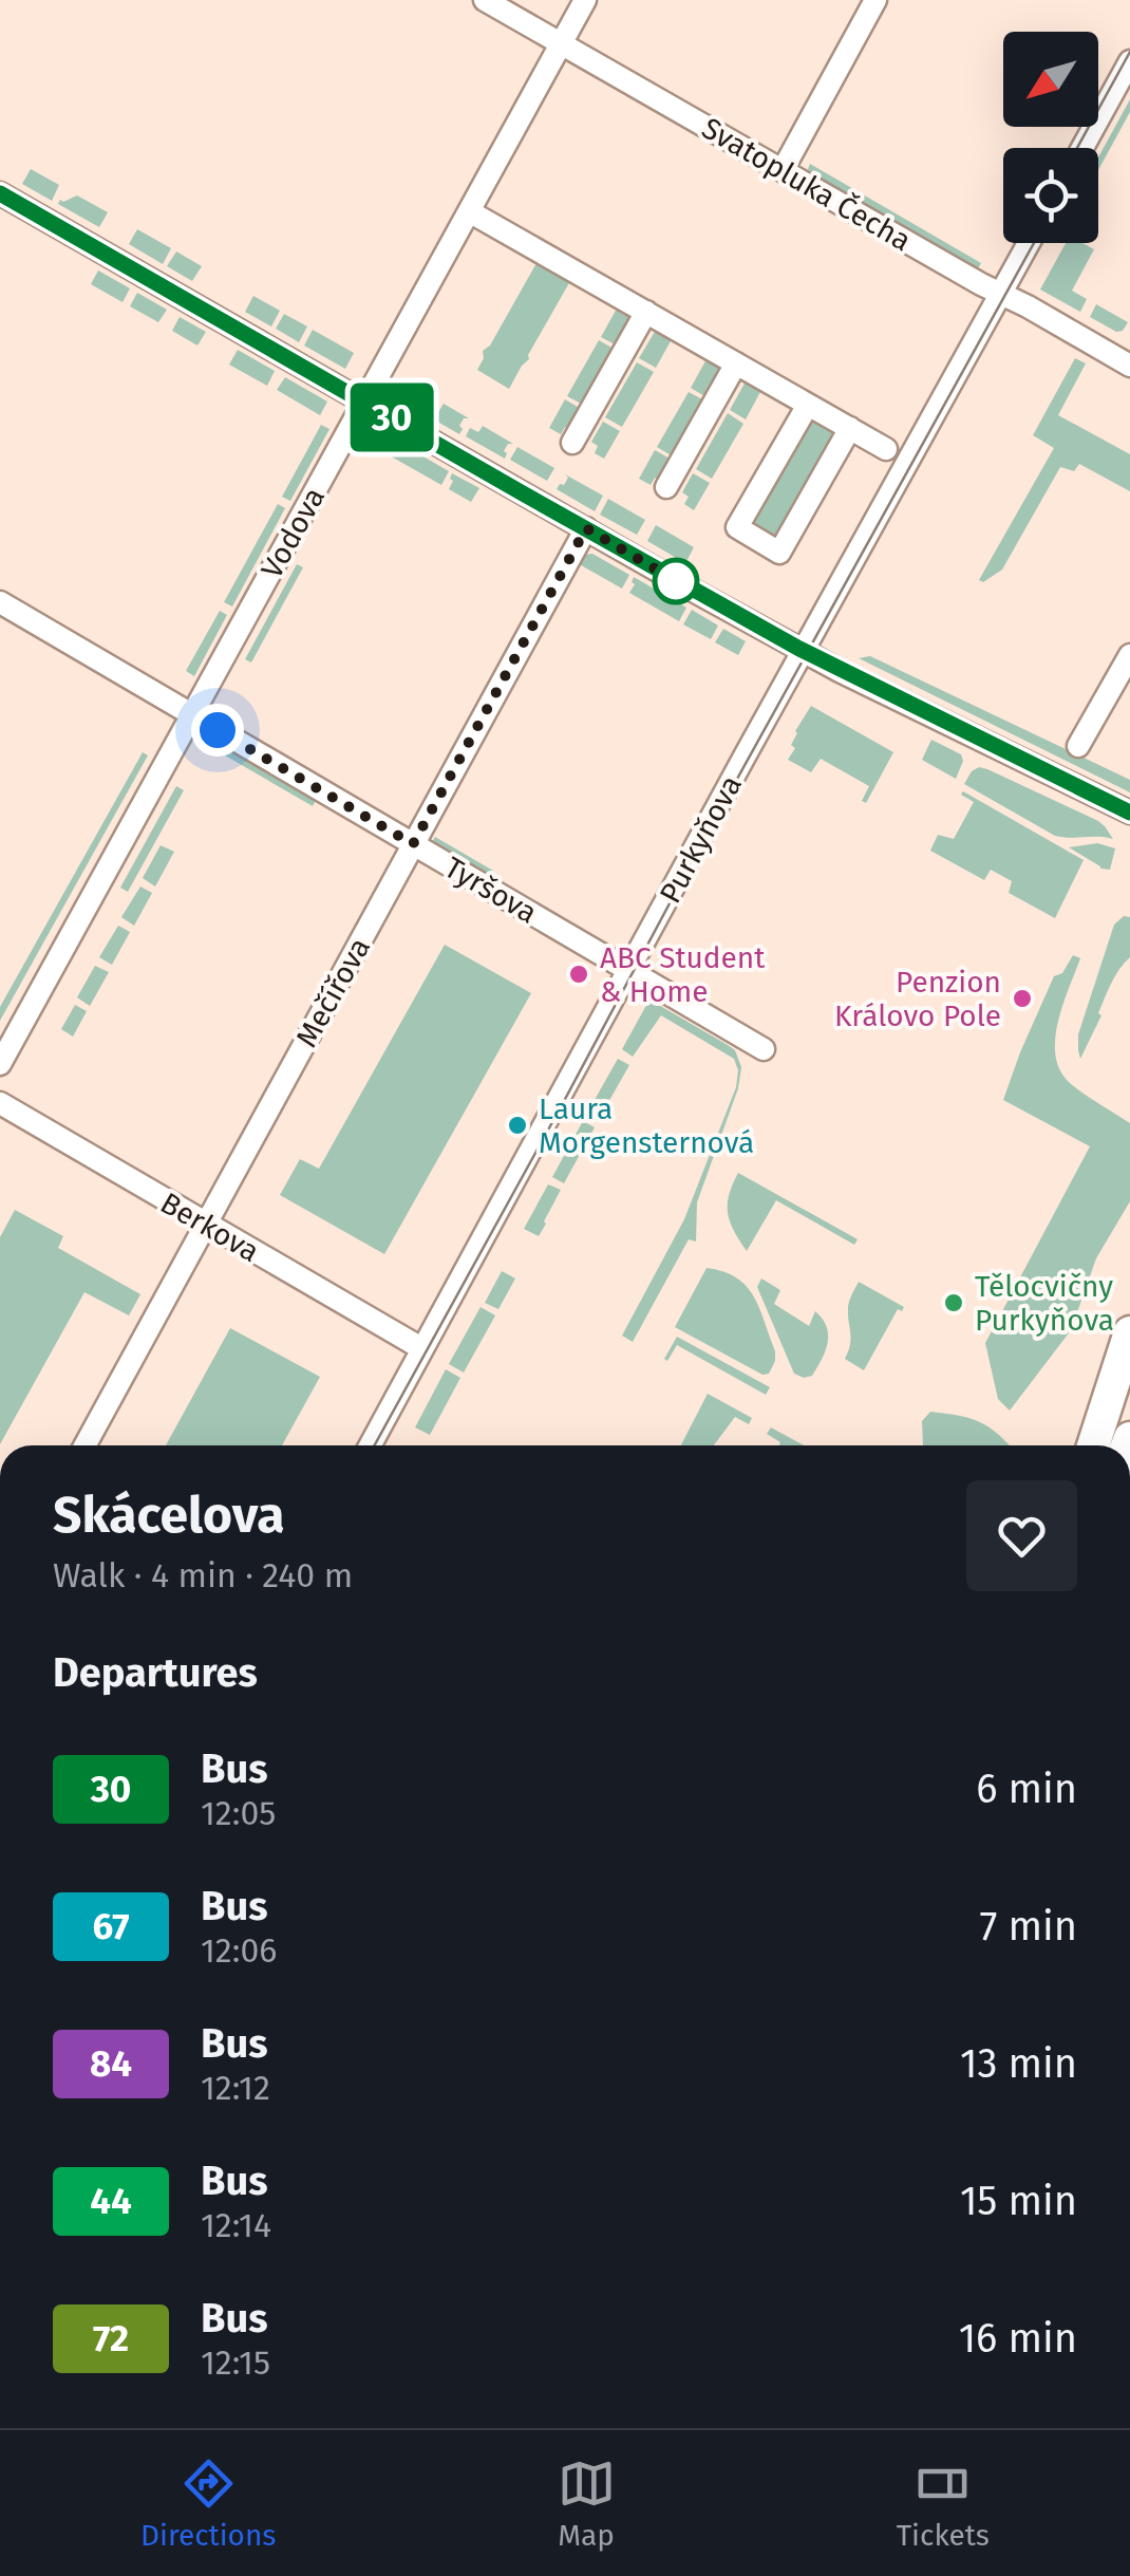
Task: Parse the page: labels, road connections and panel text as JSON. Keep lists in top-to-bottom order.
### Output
{
  "streets": {
    "street": [
      "Svatopluka Čecha",
      "Vodova",
      "Purkyňova",
      "Tyršova",
      "Mečířova",
      "Berkova"
    ]
  },
  "crossings": [
    ["Svatopluka Čecha", "Vodova"],
    ["Svatopluka Čecha", "Purkyňova"],
    ["Vodova", "Tyršova"],
    ["Purkyňova", "Tyršova"],
    ["Purkyňova", "Berkova"],
    ["Tyršova", "Mečířova"],
    ["Mečířova", "Berkova"]
  ],
  "places": [
    "ABC Student & Home",
    "Penzion Královo Pole",
    "Laura Morgensternová",
    "Tělocvičny Purkyňova"
  ],
  "lines": ["bus line 30"],
  "north": "bottom left",
  "page": {
    "on_map": "30",
    "heading": [
      ["Skácelova", "Walk · 4 min · 240 m"],
      "Departures"
    ],
    "list": [
      {
        "mark": "30",
        "name": "Bus",
        "note": "12:05",
        "value": "6 min"
      },
      {
        "mark": "67",
        "name": "Bus",
        "note": "12:06",
        "value": "7 min"
      },
      {
        "mark": "84",
        "name": "Bus",
        "note": "12:12",
        "value": "13 min"
      },
      {
        "mark": "44",
        "name": "Bus",
        "note": "12:14",
        "value": "15 min"
      },
      {
        "mark": "72",
        "name": "Bus",
        "note": "12:15",
        "value": "16 min"
      }
    ],
    "tabs": ["Directions", "Map", "Tickets"]
  }
}
